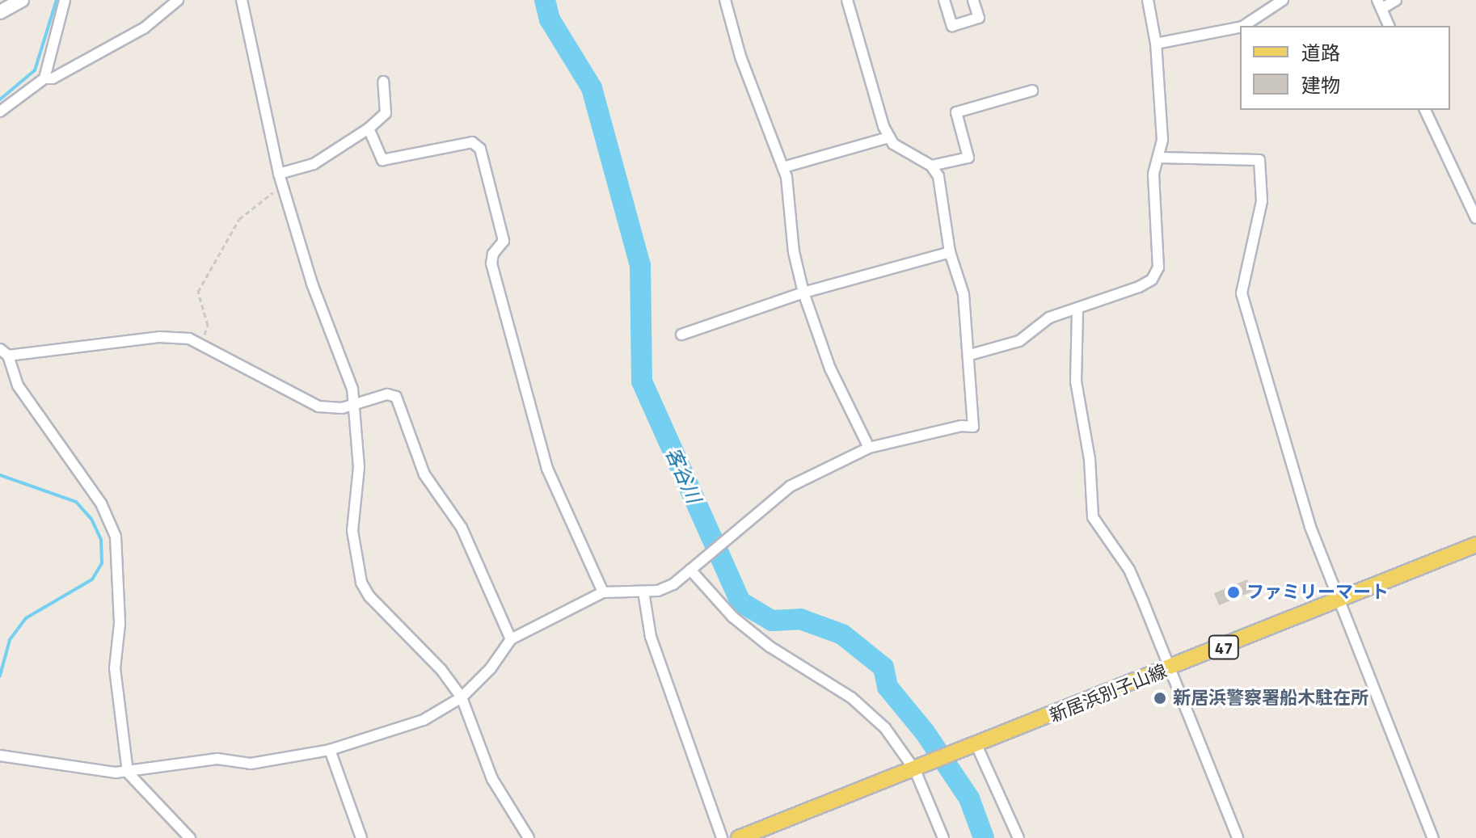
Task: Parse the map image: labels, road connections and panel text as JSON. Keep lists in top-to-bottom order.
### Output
{
  "streets": {
    "main road": ["47", "新居浜別子山線"]
  },
  "water": ["客谷川"],
  "places": ["ファミリーマート", "新居浜警察署船木駐在所"],
  "legend": ["道路", "建物"]
}
